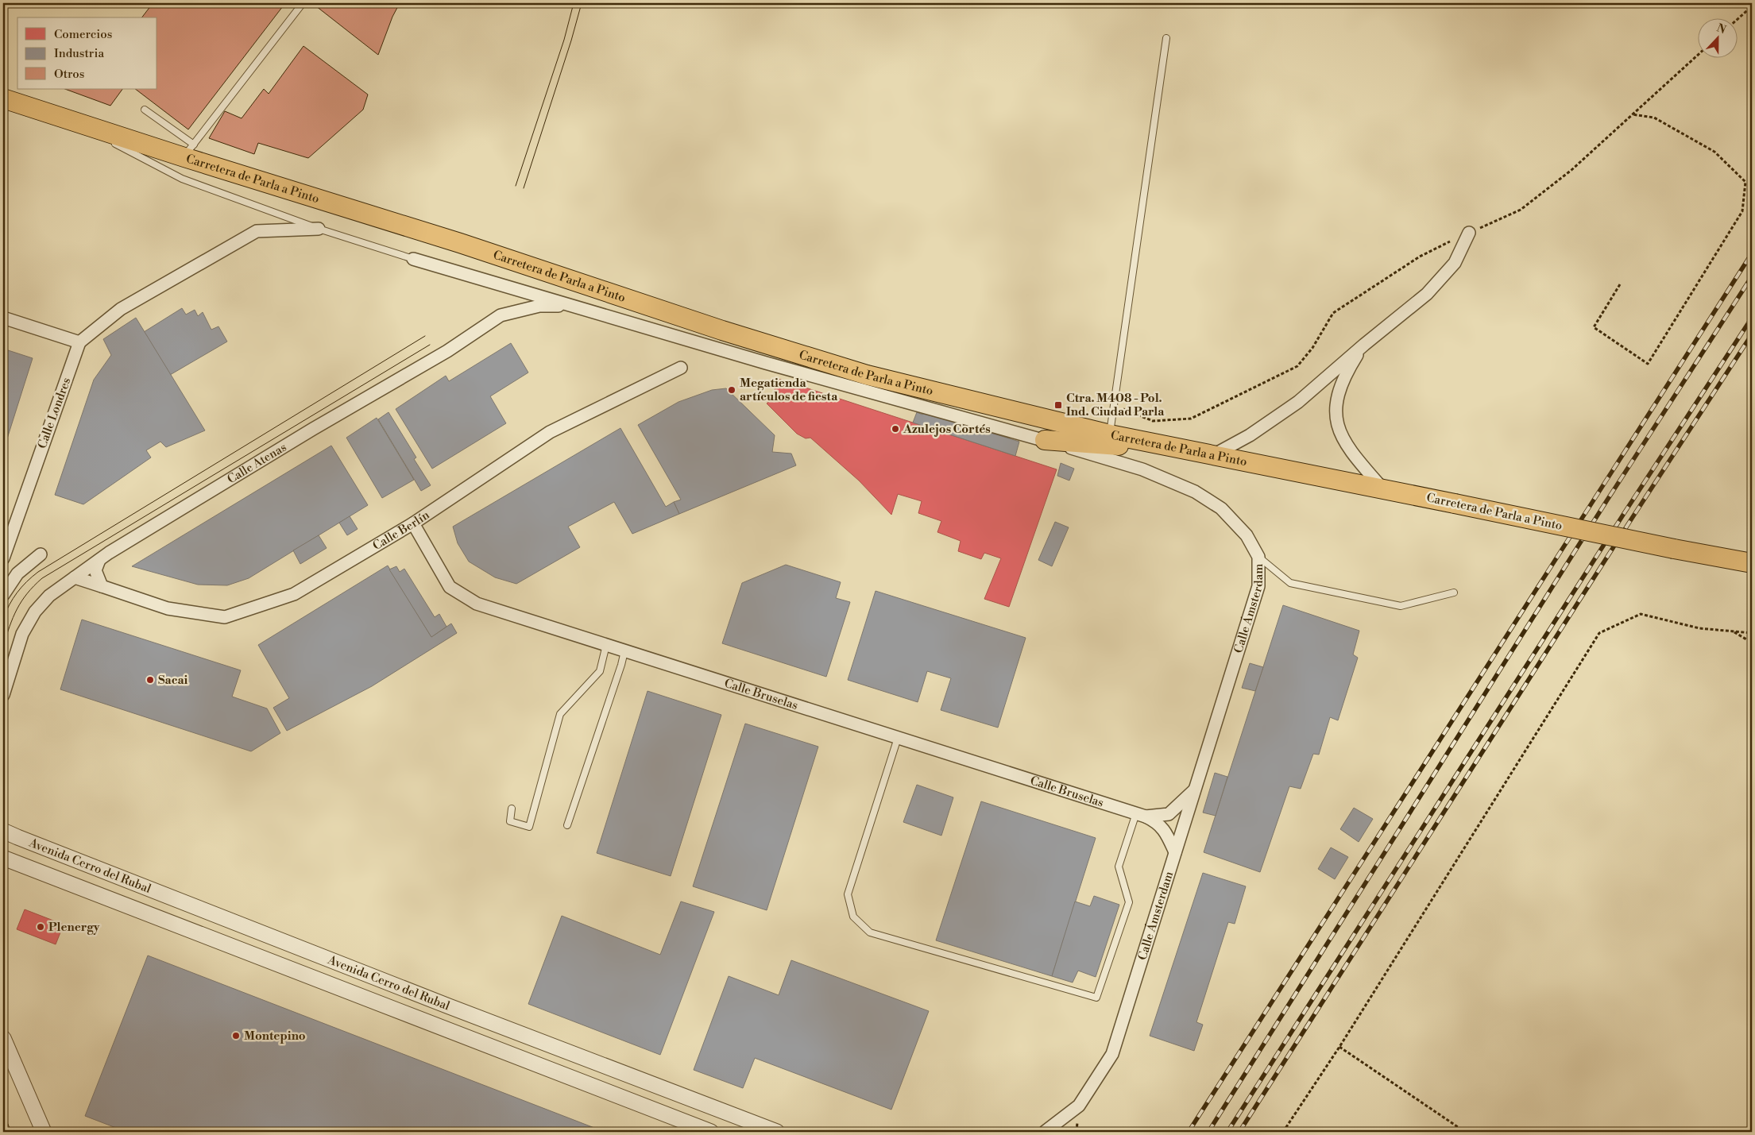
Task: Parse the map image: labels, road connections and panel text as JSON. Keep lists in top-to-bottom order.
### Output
{
  "streets": {
    "main road": ["Carretera de Parla a Pinto"],
    "street": [
      "Calle Londres",
      "Calle Atenas",
      "Calle Berlín",
      "Calle Ámsterdam",
      "Calle Bruselas",
      "Avenida Cerro del Rubal"
    ]
  },
  "crossings": [
    ["Calle Atenas", "Calle Berlín"],
    ["Calle Atenas", "Calle Ámsterdam"],
    ["Calle Berlín", "Calle Bruselas"]
  ],
  "places": {
    "other": [
      "Megatienda artículos de fiesta",
      "Azulejos Cortés",
      "Sacai",
      "Plenergy",
      "Montepino"
    ],
    "transit": ["Ctra. M408 - Pol. Ind. Ciudad Parla"]
  },
  "legend": ["Comercios", "Industria", "Otros"],
  "north": "top"
}
